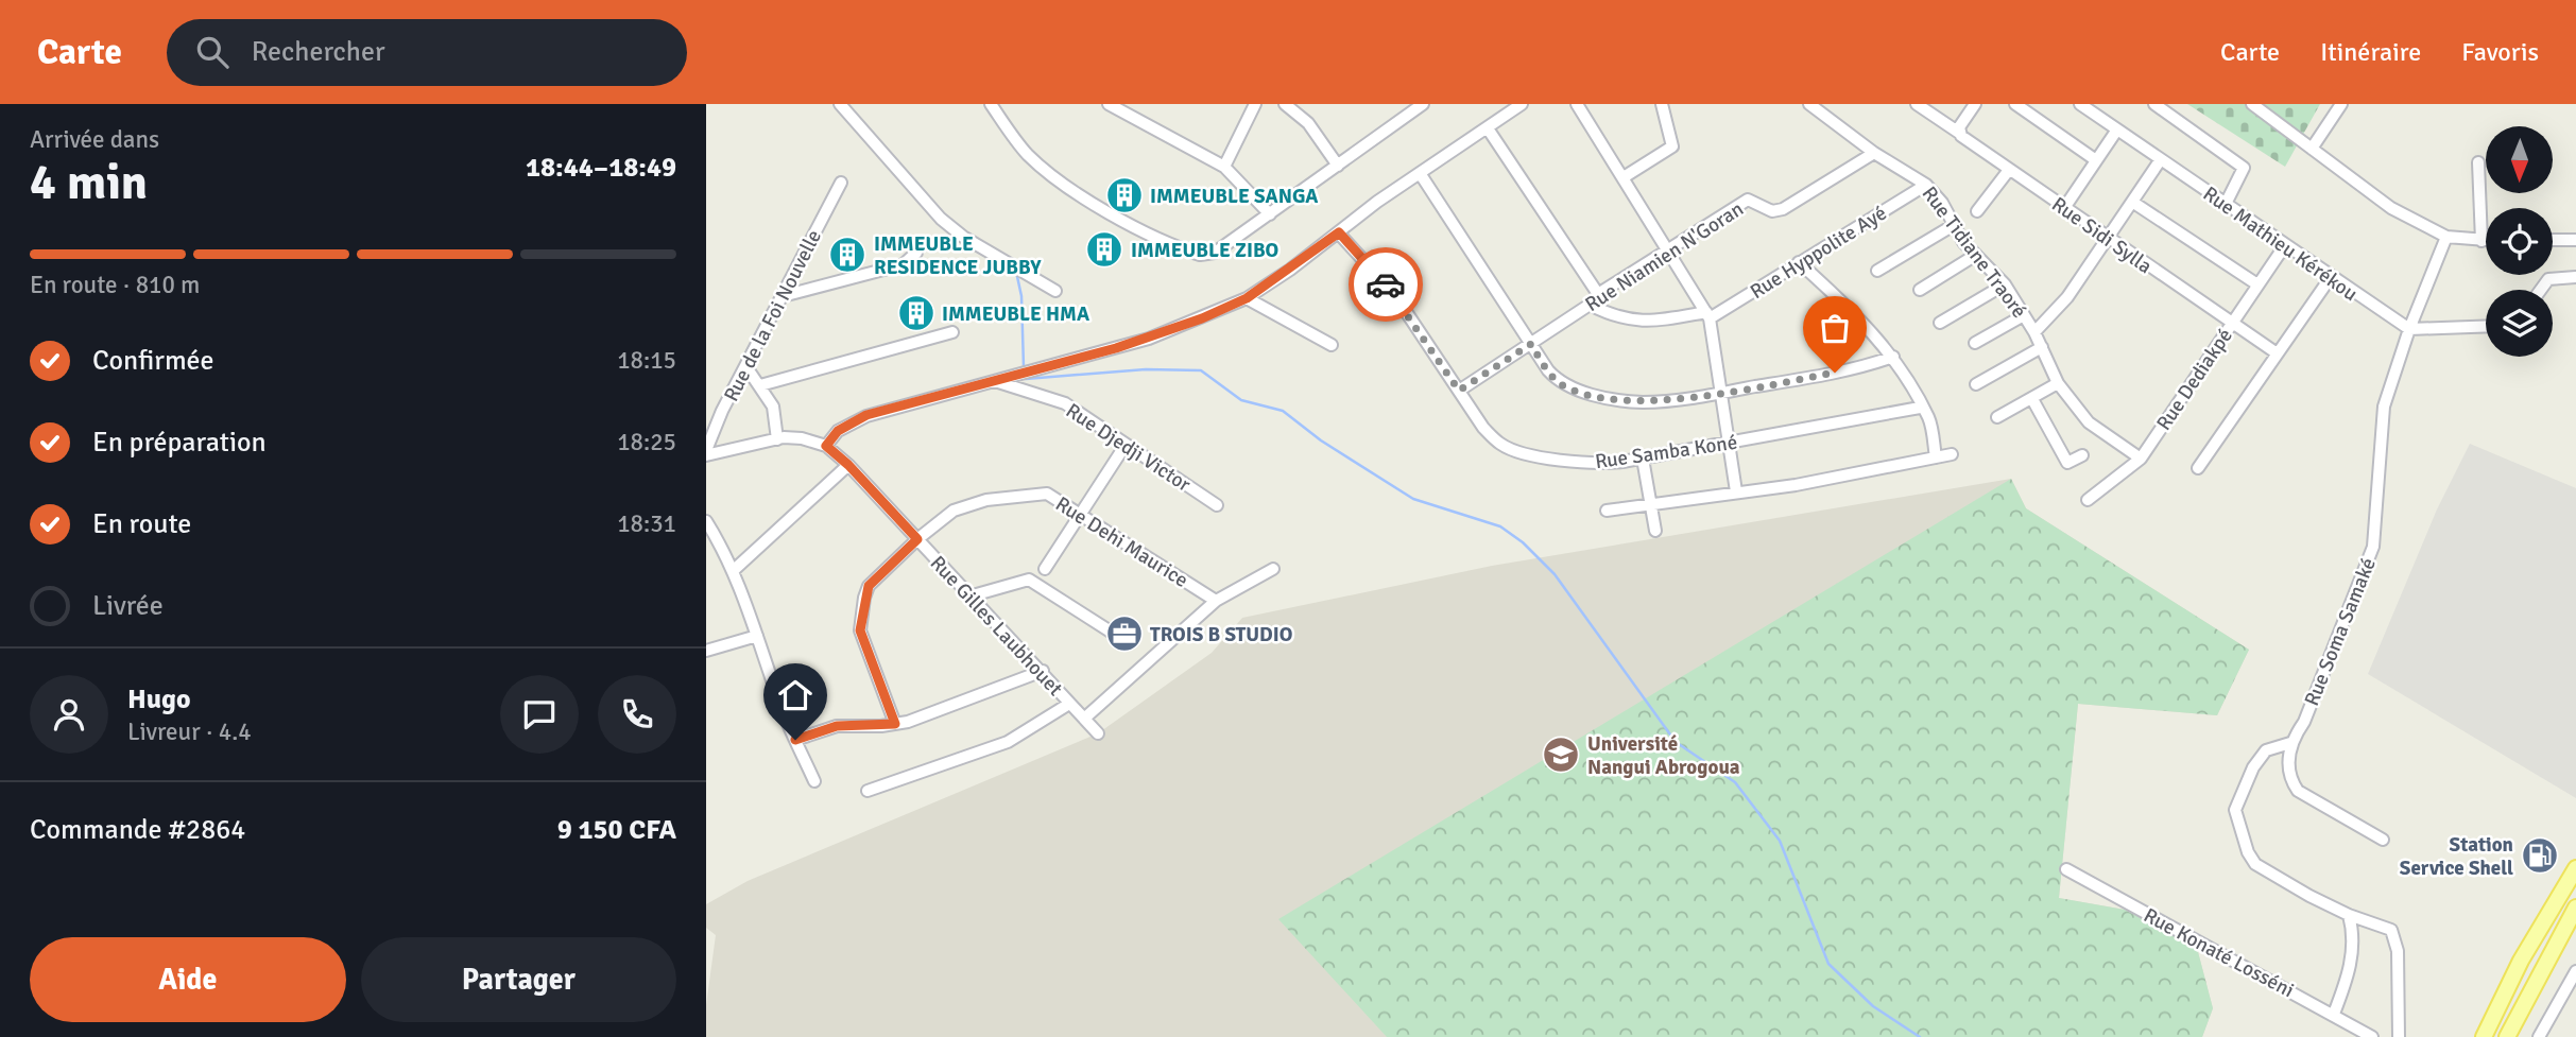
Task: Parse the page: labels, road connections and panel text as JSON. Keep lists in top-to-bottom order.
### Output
{
  "streets": {
    "street": [
      "Rue Sidi Sylla",
      "Rue Mathieu Kérékou",
      "Rue Hyppolite Ayé",
      "Rue Tidiane Traoré",
      "Rue Niamien N'Goran",
      "Rue de la Foi Nouvelle",
      "Rue Dediakpé",
      "Rue Djedji Victor",
      "Rue Samba Koné",
      "Rue Dehi Maurice",
      "Rue Gilles Laubhouet",
      "Rue Soma Samaké",
      "Rue Konaté Losséni"
    ]
  },
  "crossings": [
    ["Rue Sidi Sylla", "Rue Dediakpé"],
    ["Rue Mathieu Kérékou", "Rue Dediakpé"],
    ["Rue Mathieu Kérékou", "Rue Soma Samaké"],
    ["Rue Hyppolite Ayé", "Rue Tidiane Traoré"],
    ["Rue Tidiane Traoré", "Rue Niamien N'Goran"],
    ["Rue Tidiane Traoré", "Rue Dediakpé"],
    ["Rue Niamien N'Goran", "Rue Samba Koné"],
    ["Rue de la Foi Nouvelle", "Rue Gilles Laubhouet"],
    ["Rue Dehi Maurice", "Rue Gilles Laubhouet"]
  ],
  "places": {
    "building": [
      "IMMEUBLE SANGA",
      "IMMEUBLE ZIBO",
      "IMMEUBLE RESIDENCE JUBBY",
      "IMMEUBLE HMA"
    ],
    "office": ["TROIS B STUDIO"],
    "school or university": ["Université Nangui Abrogoua"],
    "fuel station": ["Station Service Shell"]
  },
  "north": "bottom",
  "page": {
    "header": "Carte",
    "search": "Rechercher",
    "nav": ["Carte", "Itinéraire", "Favoris"],
    "heading": ["4 min", "Arrivée dans", "18:44–18:49"],
    "panel": [
      "Hugo",
      "Livreur · 4.4",
      "Commande #2864",
      "9 150 CFA"
    ],
    "bar": "En route · 810 m",
    "list": [
      ["Confirmée", "18:15"],
      ["En préparation", "18:25"],
      ["En route", "18:31"],
      "Livrée"
    ],
    "buttons": ["Aide", "Partager"]
  }
}
